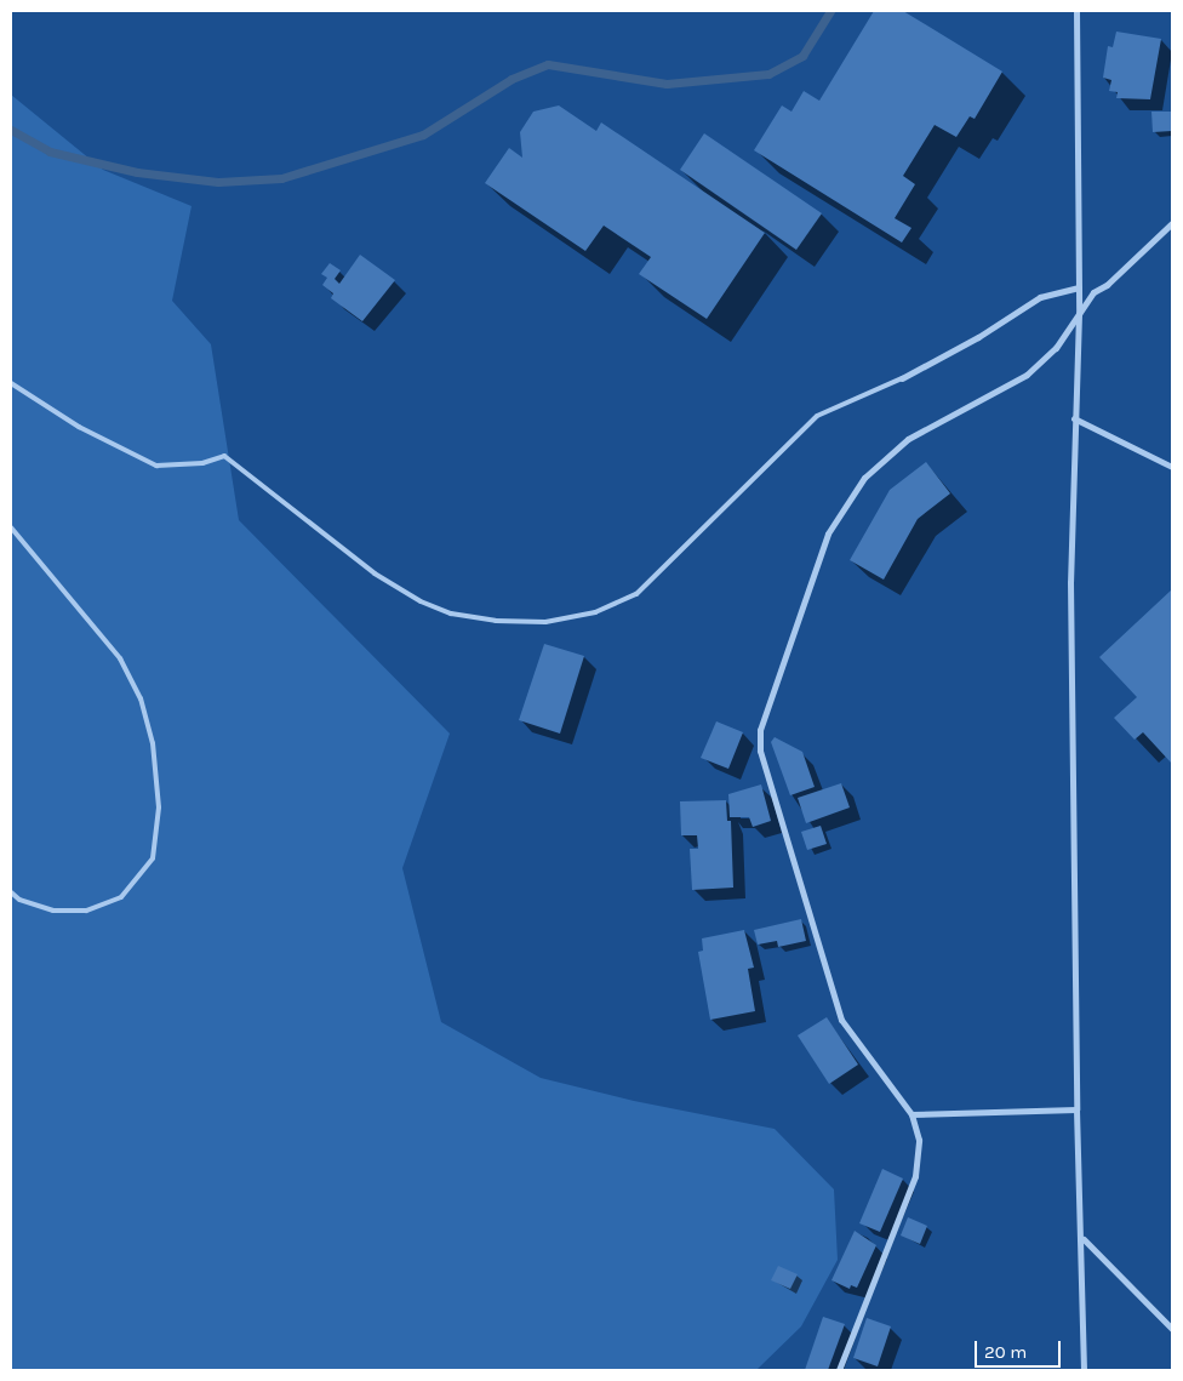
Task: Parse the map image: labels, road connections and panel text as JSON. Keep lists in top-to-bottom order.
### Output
{
  "scale_bar": "20 m"
}
